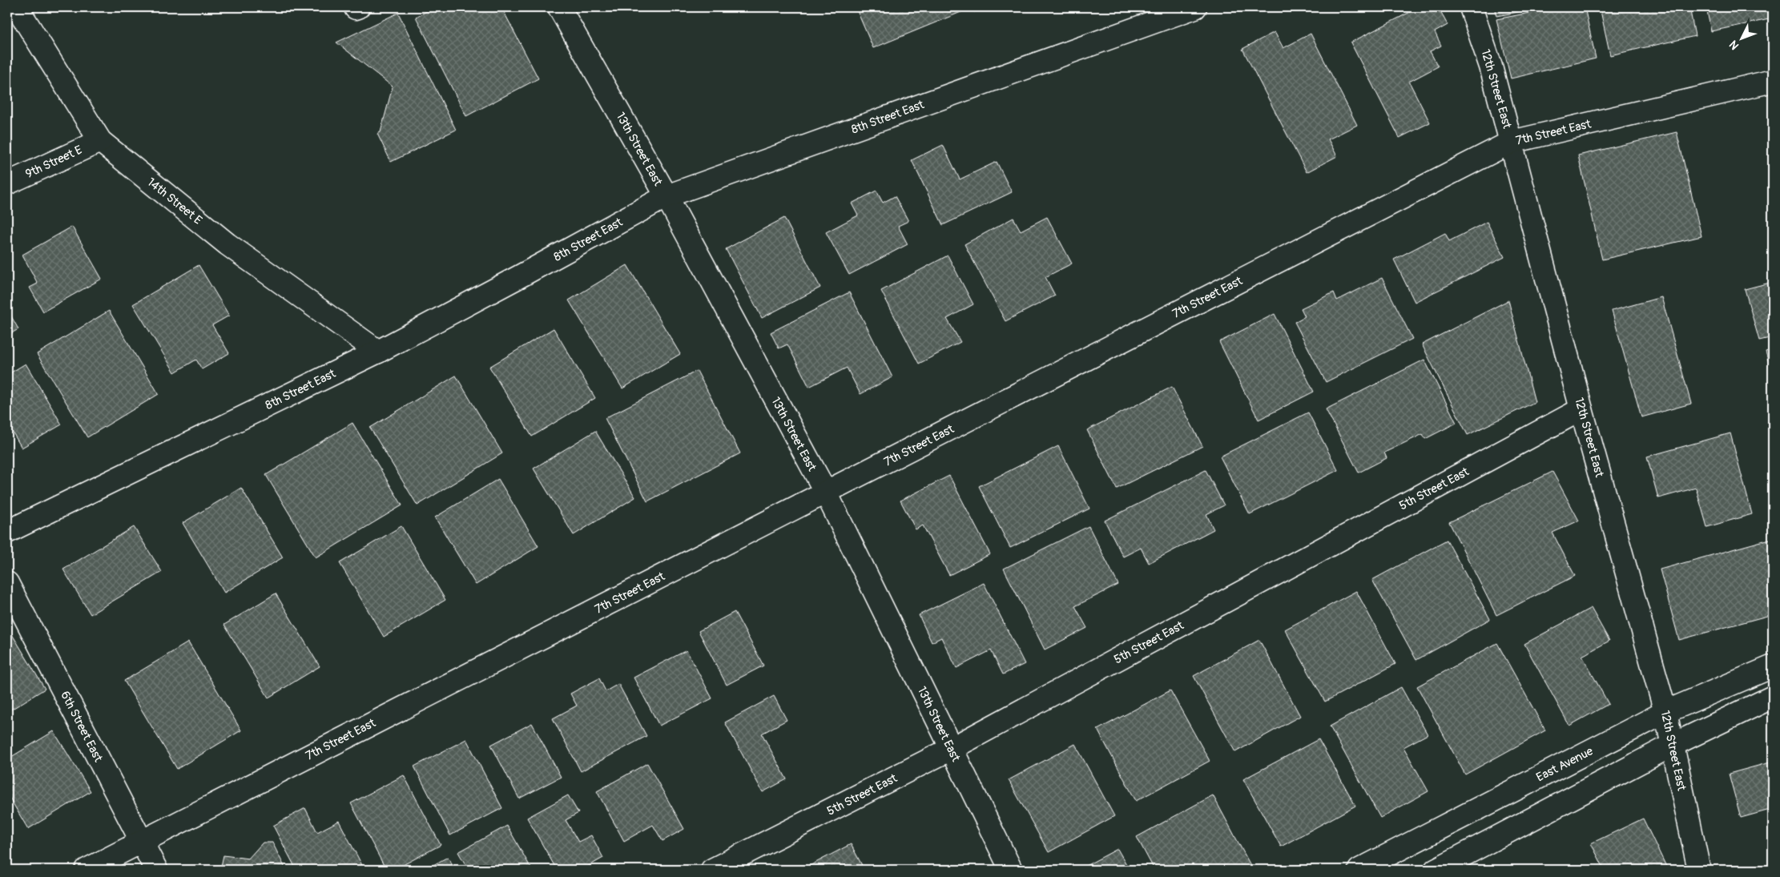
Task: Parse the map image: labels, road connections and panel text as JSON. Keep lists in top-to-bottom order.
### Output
{
  "streets": {
    "street": [
      "12th Street East",
      "8th Street East",
      "7th Street East",
      "13th Street East",
      "9th Street E",
      "14th Street E",
      "5th Street East",
      "6th Street East",
      "East Avenue"
    ]
  },
  "crossings": [
    ["12th Street East", "7th Street East"],
    ["12th Street East", "5th Street East"],
    ["12th Street East", "East Avenue"],
    ["8th Street East", "13th Street East"],
    ["8th Street East", "14th Street E"],
    ["7th Street East", "13th Street East"],
    ["7th Street East", "6th Street East"],
    ["13th Street East", "5th Street East"],
    ["9th Street E", "14th Street E"]
  ],
  "north": "bottom left"
}
